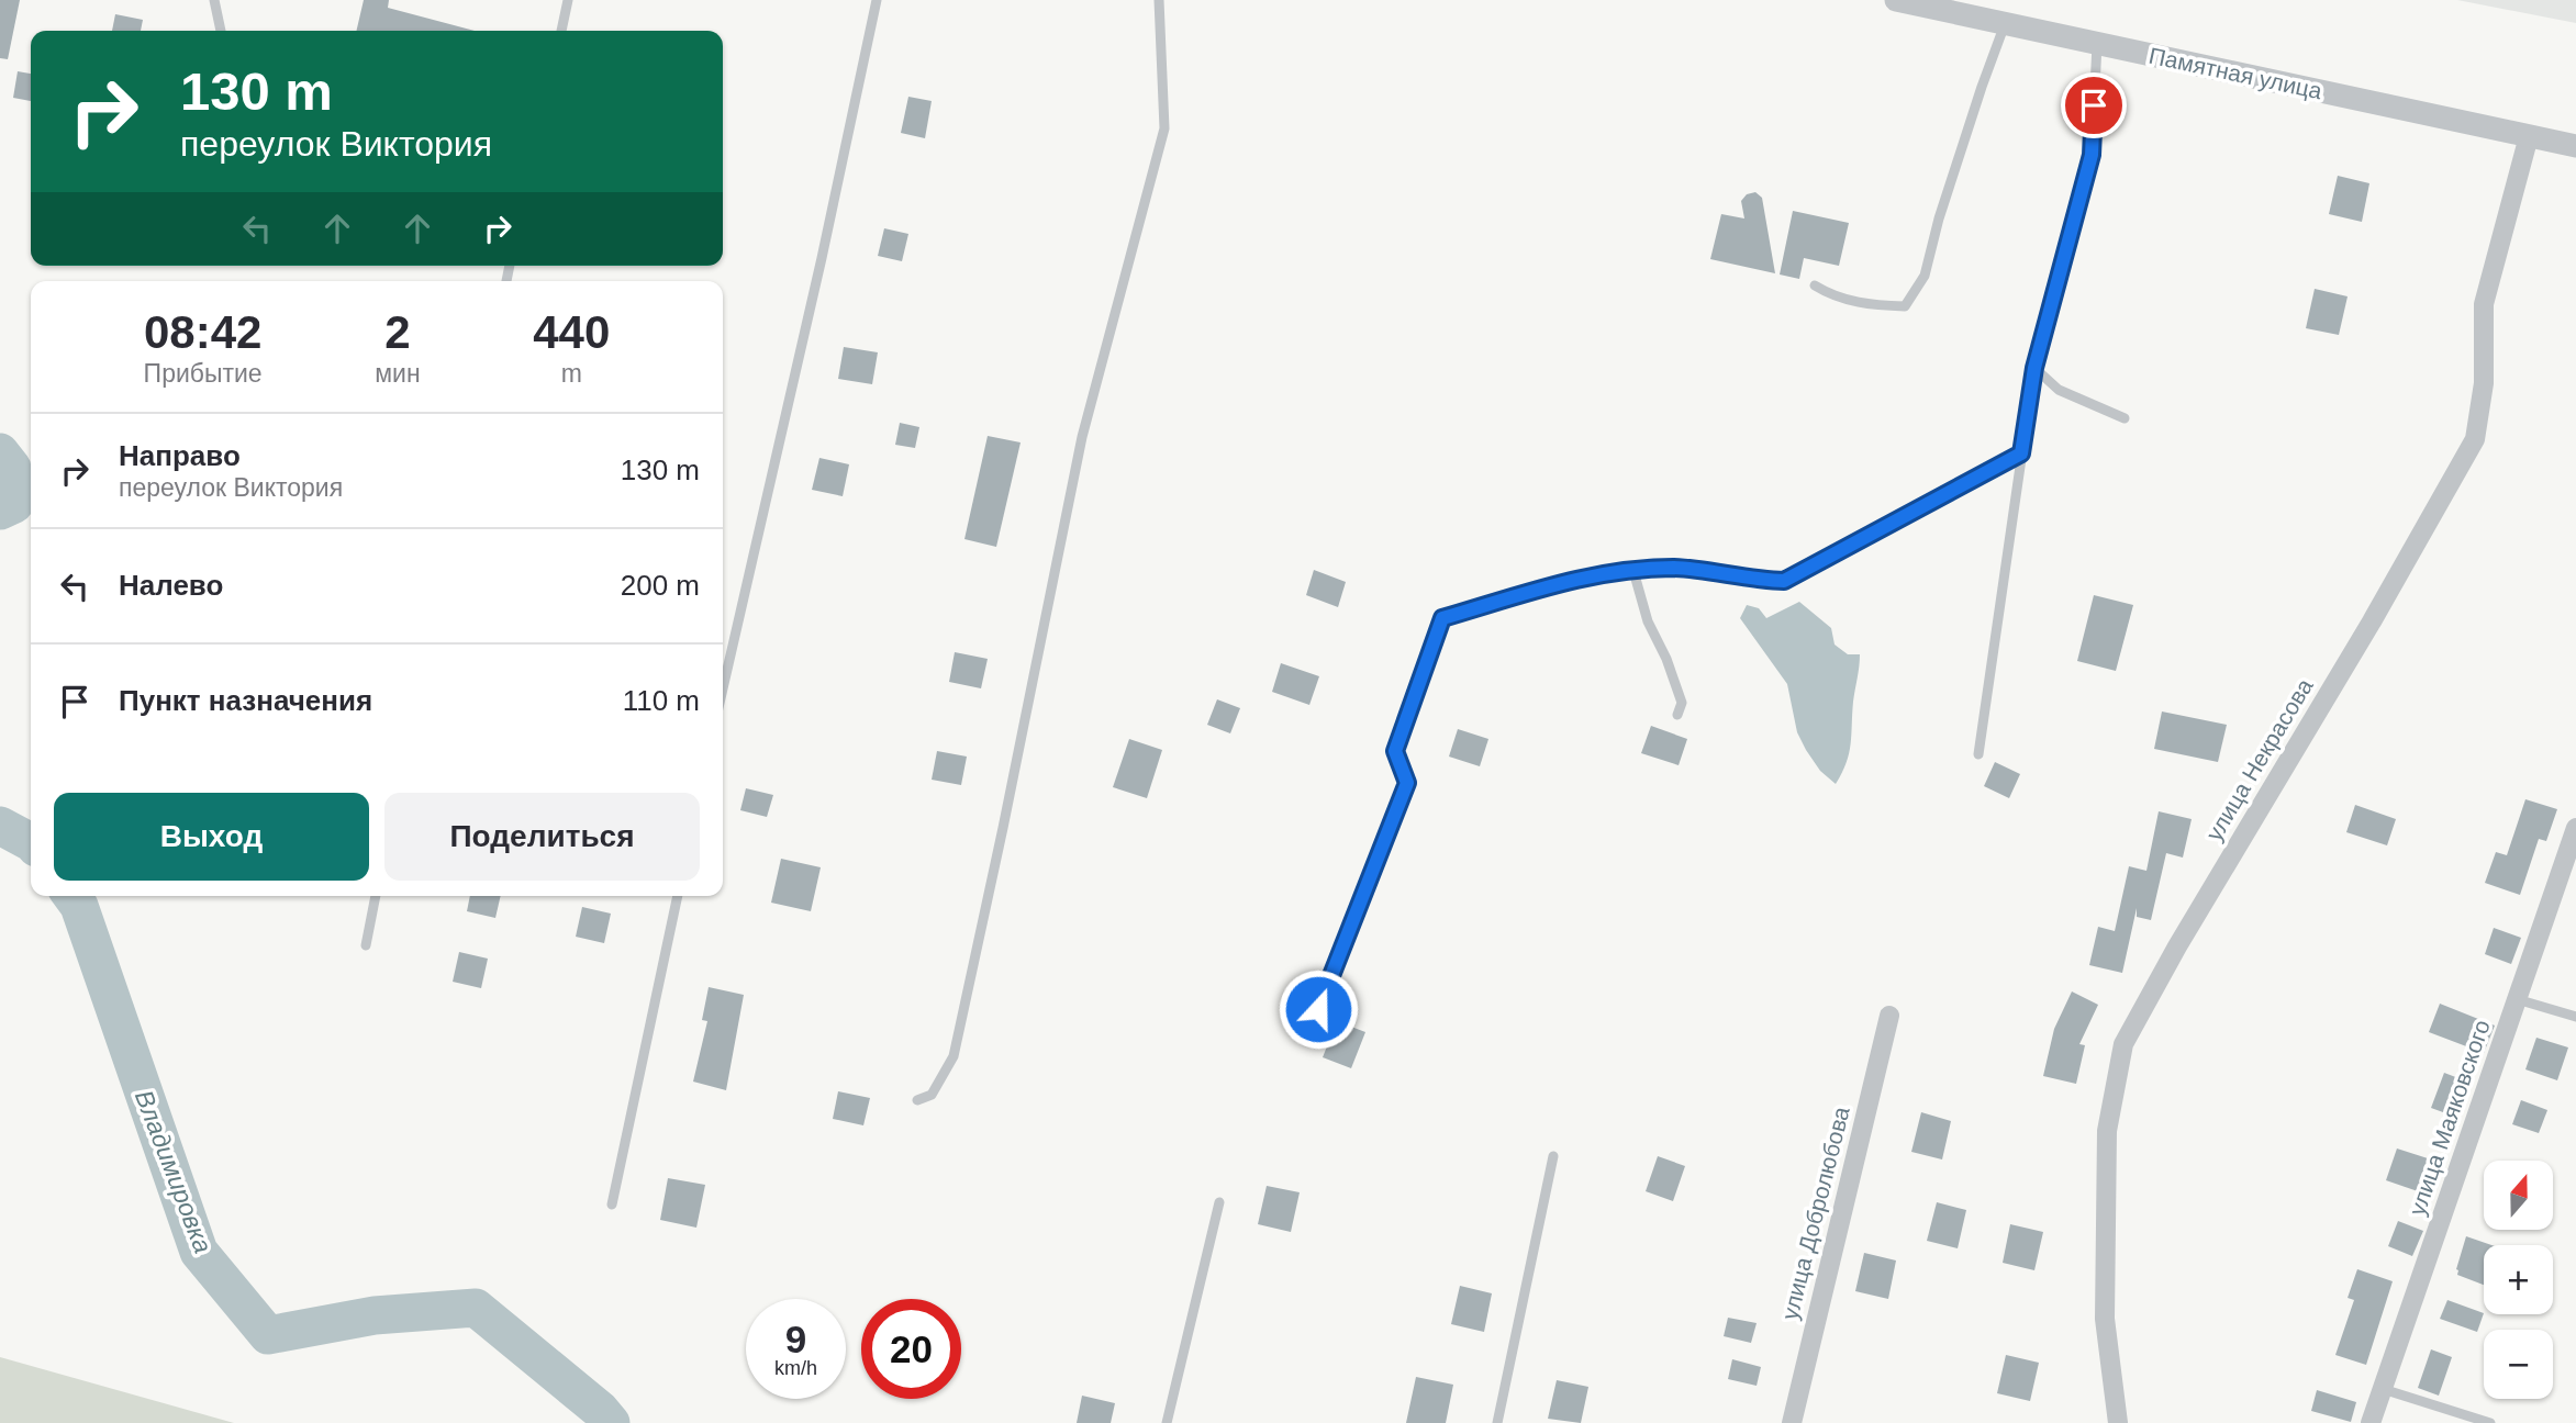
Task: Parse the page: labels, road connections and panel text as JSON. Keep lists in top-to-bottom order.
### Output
{
  "streets": {
    "street": [
      "Памятная улица",
      "улица Некрасова",
      "улица Маяковского",
      "улица Добролюбова"
    ]
  },
  "crossings": [
    ["Памятная улица", "улица Некрасова"]
  ],
  "water": ["Владимировка"],
  "north": "top",
  "page": {
    "turn": ["130 m", "переулок Виктория"],
    "eta": [
      "08:42",
      "Прибытие",
      "2",
      "мин",
      "440",
      "m"
    ],
    "list": [
      {
        "name": "Направо",
        "note": "переулок Виктория",
        "value": "130 m"
      },
      {
        "name": "Налево",
        "value": "200 m"
      },
      {
        "name": "Пункт назначения",
        "value": "110 m"
      }
    ],
    "buttons": ["Выход", "Поделиться"],
    "map_buttons": ["+", "−"],
    "speed": "9 km/h",
    "limit": "20"
  }
}
